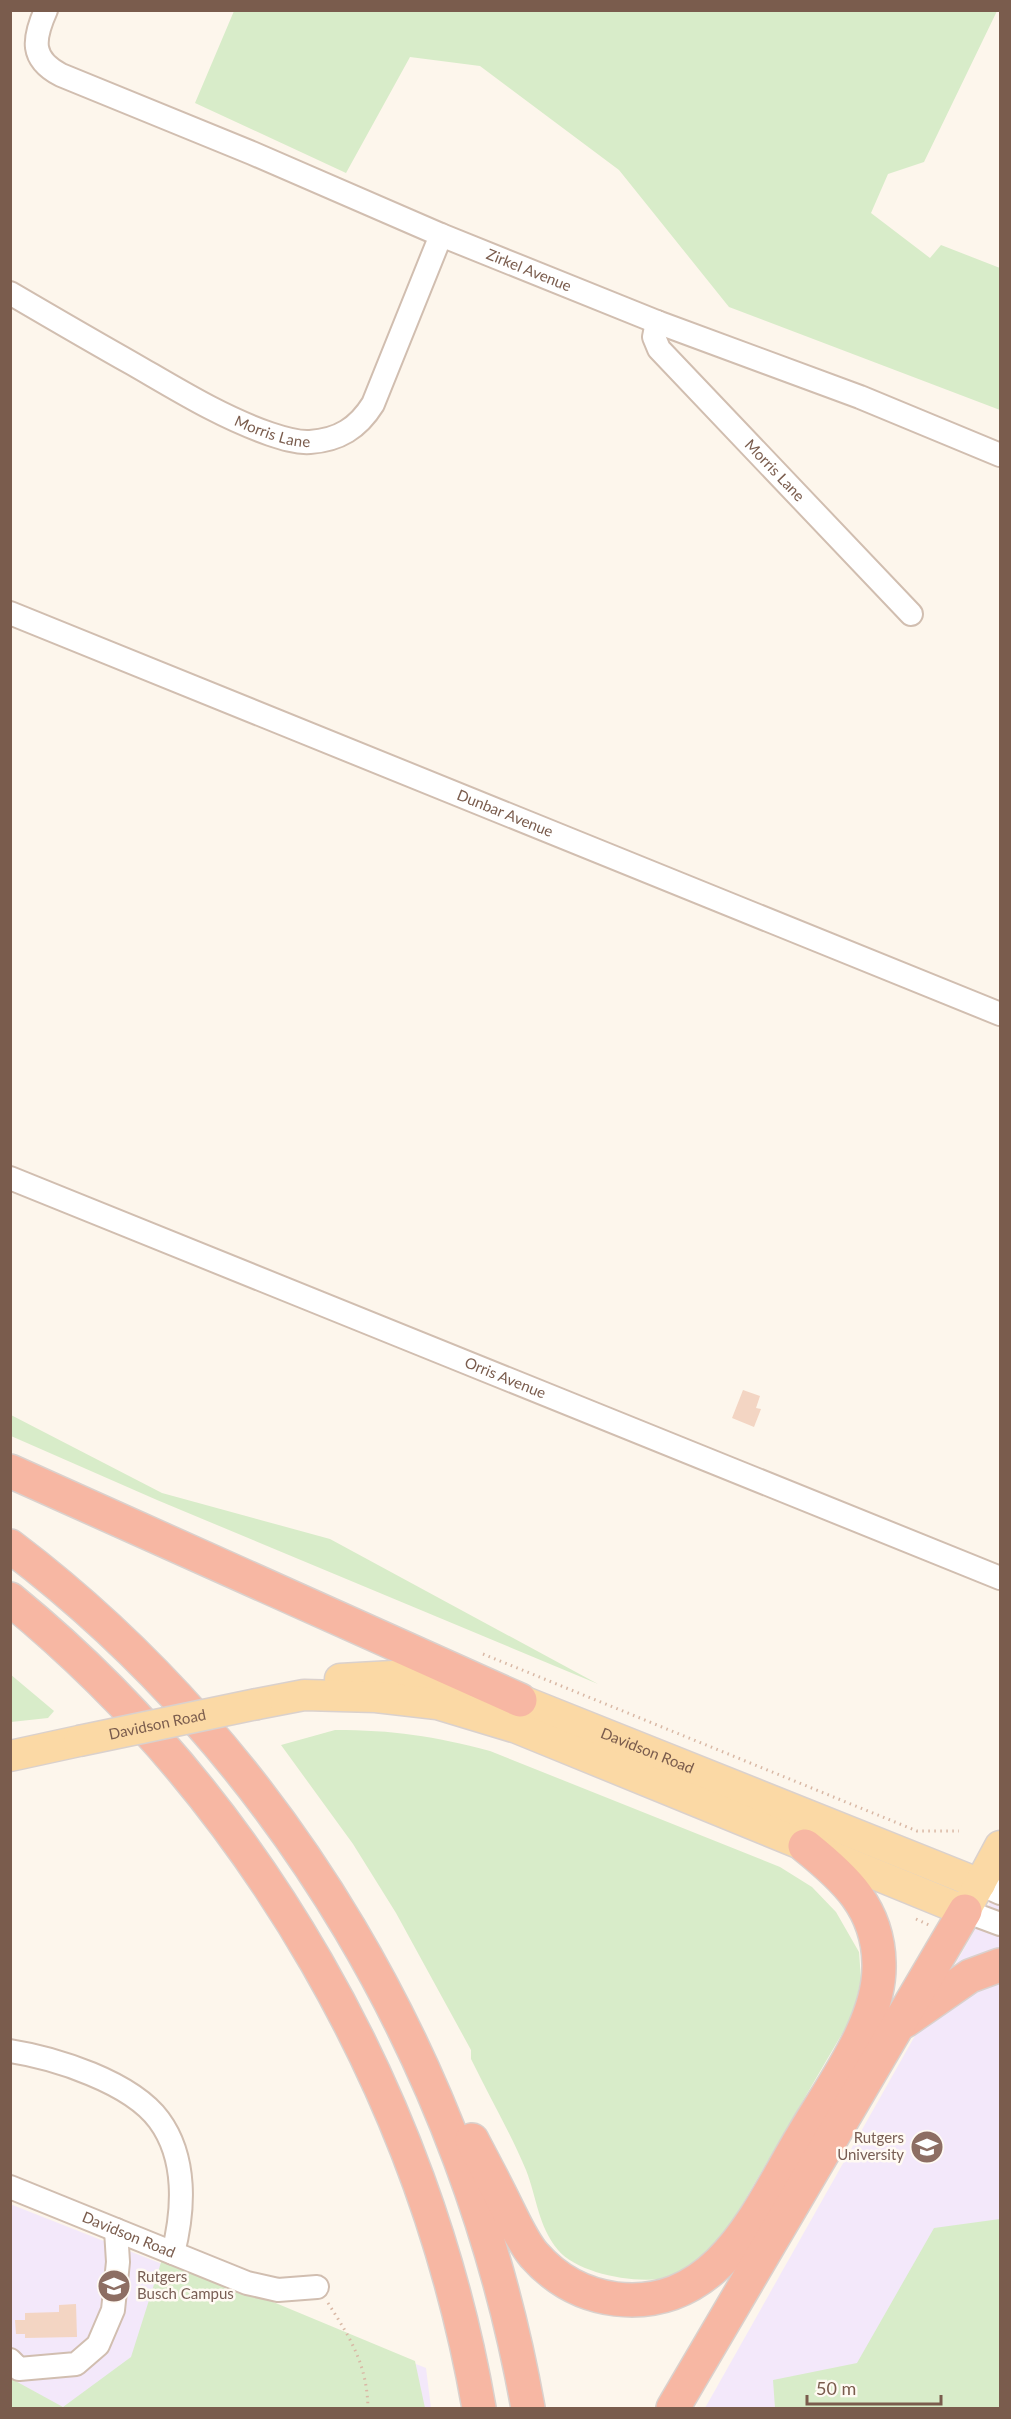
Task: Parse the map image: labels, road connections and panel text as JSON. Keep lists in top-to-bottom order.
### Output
{
  "streets": {
    "main road": ["Davidson Road"],
    "street": [
      "Zirkel Avenue",
      "Morris Lane",
      "Dunbar Avenue",
      "Orris Avenue"
    ]
  },
  "crossings": [
    ["Zirkel Avenue", "Morris Lane"]
  ],
  "places": {
    "school or university": ["Rutgers University", "Rutgers Busch Campus"]
  },
  "scale_bar": "50 m"
}
